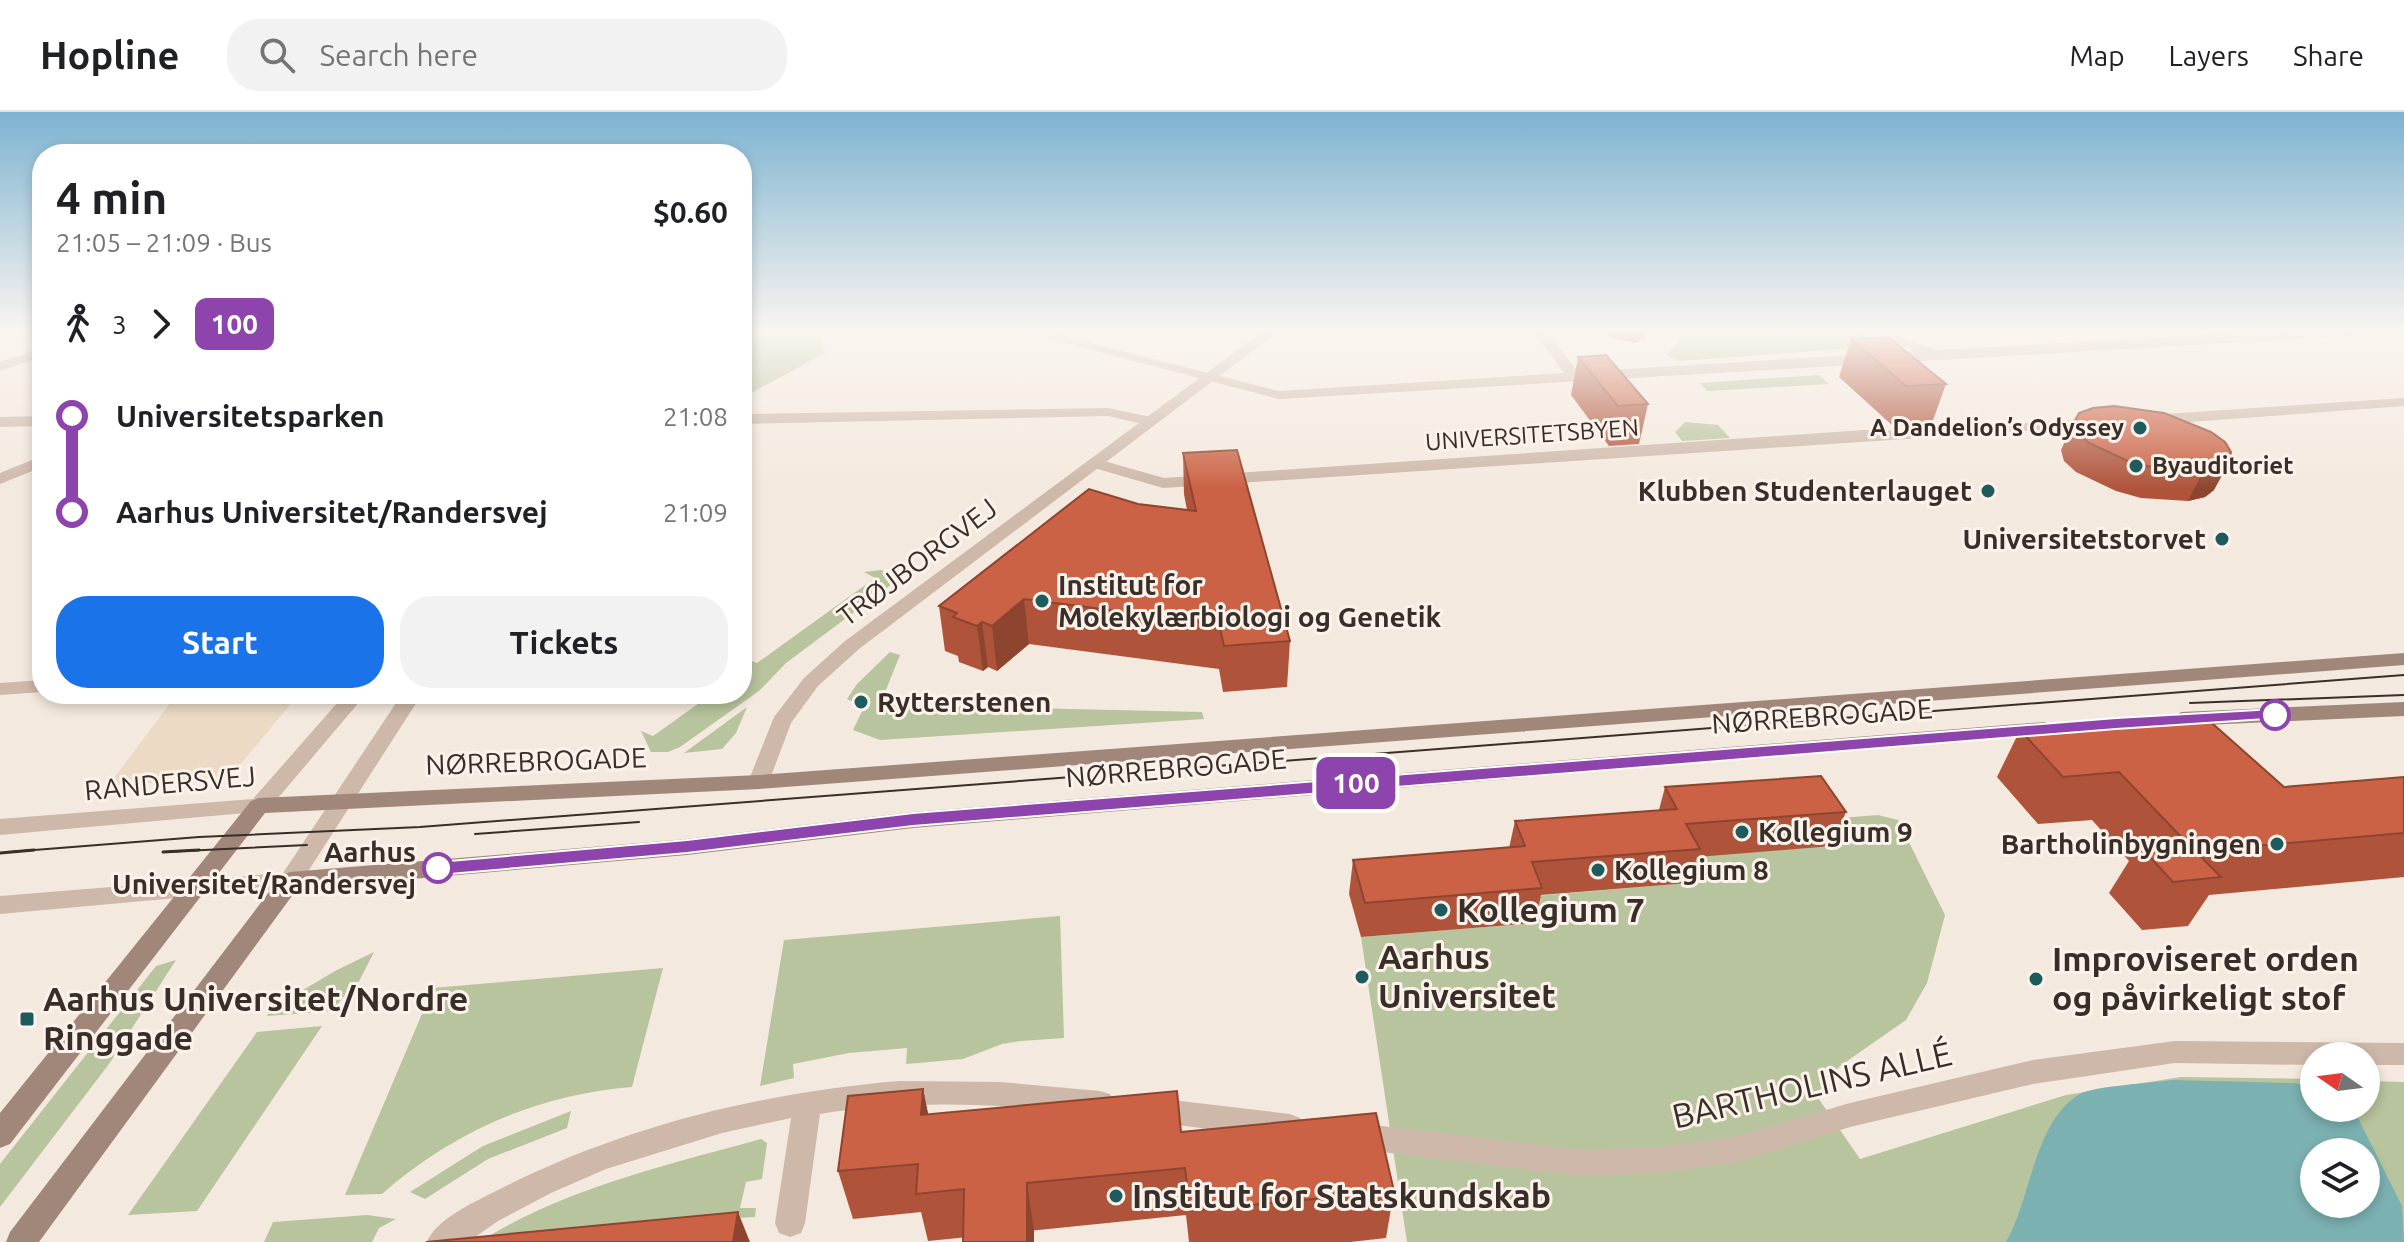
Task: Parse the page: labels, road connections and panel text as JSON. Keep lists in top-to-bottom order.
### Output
{
  "streets": {
    "main road": ["NØRREBROGADE", "RANDERSVEJ"],
    "street": ["UNIVERSITETSBYEN", "TRØJBORGVEJ", "BARTHOLINS ALLÉ"]
  },
  "crossings": [
    ["UNIVERSITETSBYEN", "TRØJBORGVEJ"],
    ["TRØJBORGVEJ", "NØRREBROGADE"],
    ["NØRREBROGADE", "RANDERSVEJ"]
  ],
  "places": {
    "other": [
      "A Dandelion’s Odyssey",
      "Byauditoriet",
      "Klubben Studenterlauget",
      "Universitetstorvet",
      "Institut for Molekylærbiologi og Genetik",
      "Rytterstenen",
      "Kollegium 9",
      "Bartholinbygningen",
      "Aarhus Universitet/Randersvej",
      "Kollegium 8",
      "Kollegium 7",
      "Aarhus Universitet",
      "Improviseret orden og påvirkeligt stof",
      "Institut for Statskundskab"
    ],
    "transit": ["Aarhus Universitet/Nordre Ringgade"]
  },
  "lines": ["bus line 100"],
  "north": "left",
  "page": {
    "header": "Hopline",
    "search": "Search here",
    "nav": ["Map", "Layers", "Share"],
    "on_map": "100",
    "heading": ["4 min", "21:05 – 21:09 · Bus", "$0.60"],
    "legs": ["3", "100"],
    "list": [
      {
        "name": "Universitetsparken",
        "value": "21:08"
      },
      {
        "name": "Aarhus Universitet/Randersvej",
        "value": "21:09"
      }
    ],
    "buttons": ["Start", "Tickets"]
  }
}
